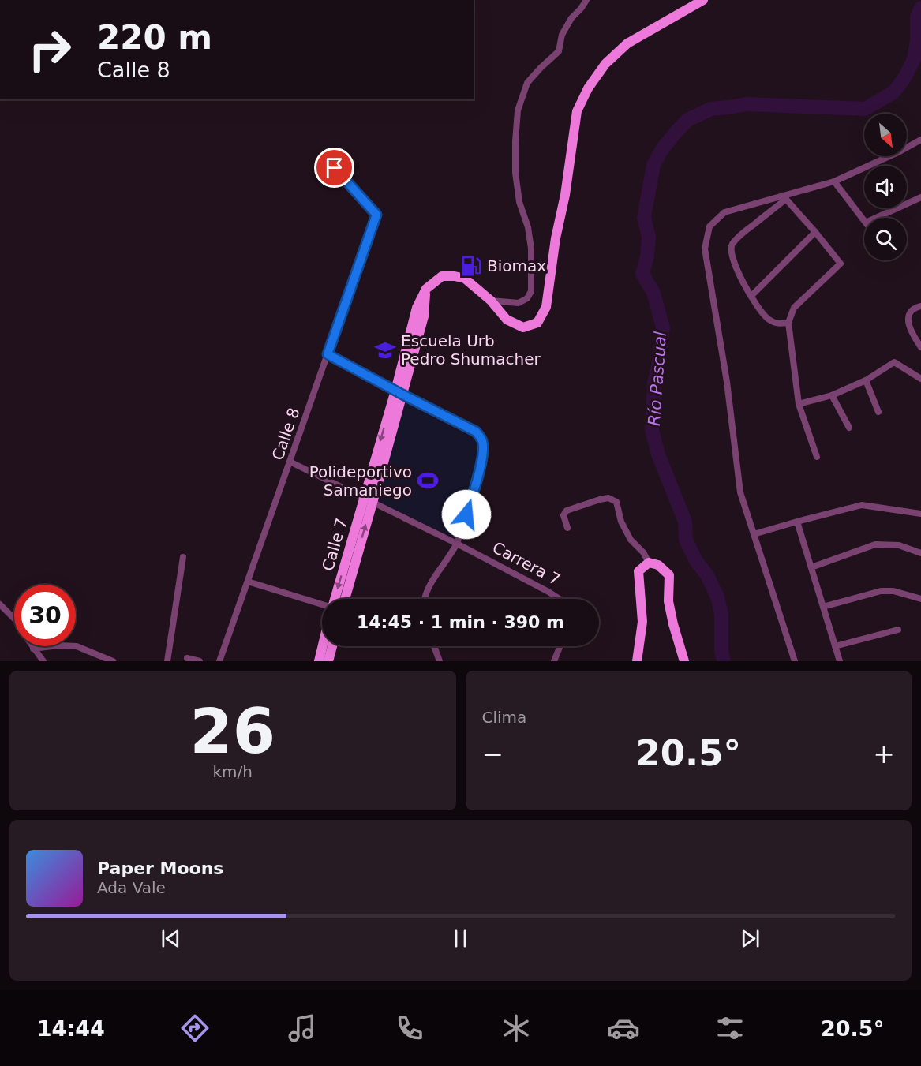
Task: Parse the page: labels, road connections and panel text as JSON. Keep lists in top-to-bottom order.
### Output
{
  "streets": {
    "main road": ["Calle 7"],
    "street": ["Calle 8", "Carrera 7"]
  },
  "crossings": [
    ["Calle 8", "Carrera 7"],
    ["Calle 7", "Carrera 7"]
  ],
  "water": ["Río Pascual"],
  "places": {
    "fuel station": ["Biomax"],
    "school or university": ["Escuela Urb Pedro Shumacher"],
    "sports": ["Polideportivo Samaniego"]
  },
  "north": "bottom right",
  "page": {
    "turn": ["220 m", "Calle 8"],
    "limit": "30",
    "trip": "14:45 · 1 min · 390 m",
    "tile": [
      ["26", "km/h"],
      "Clima"
    ],
    "heat": ["−", "20.5°", "+"],
    "song": ["Paper Moons", "Ada Vale"],
    "tabs": ["14:44", "20.5°"]
  }
}
